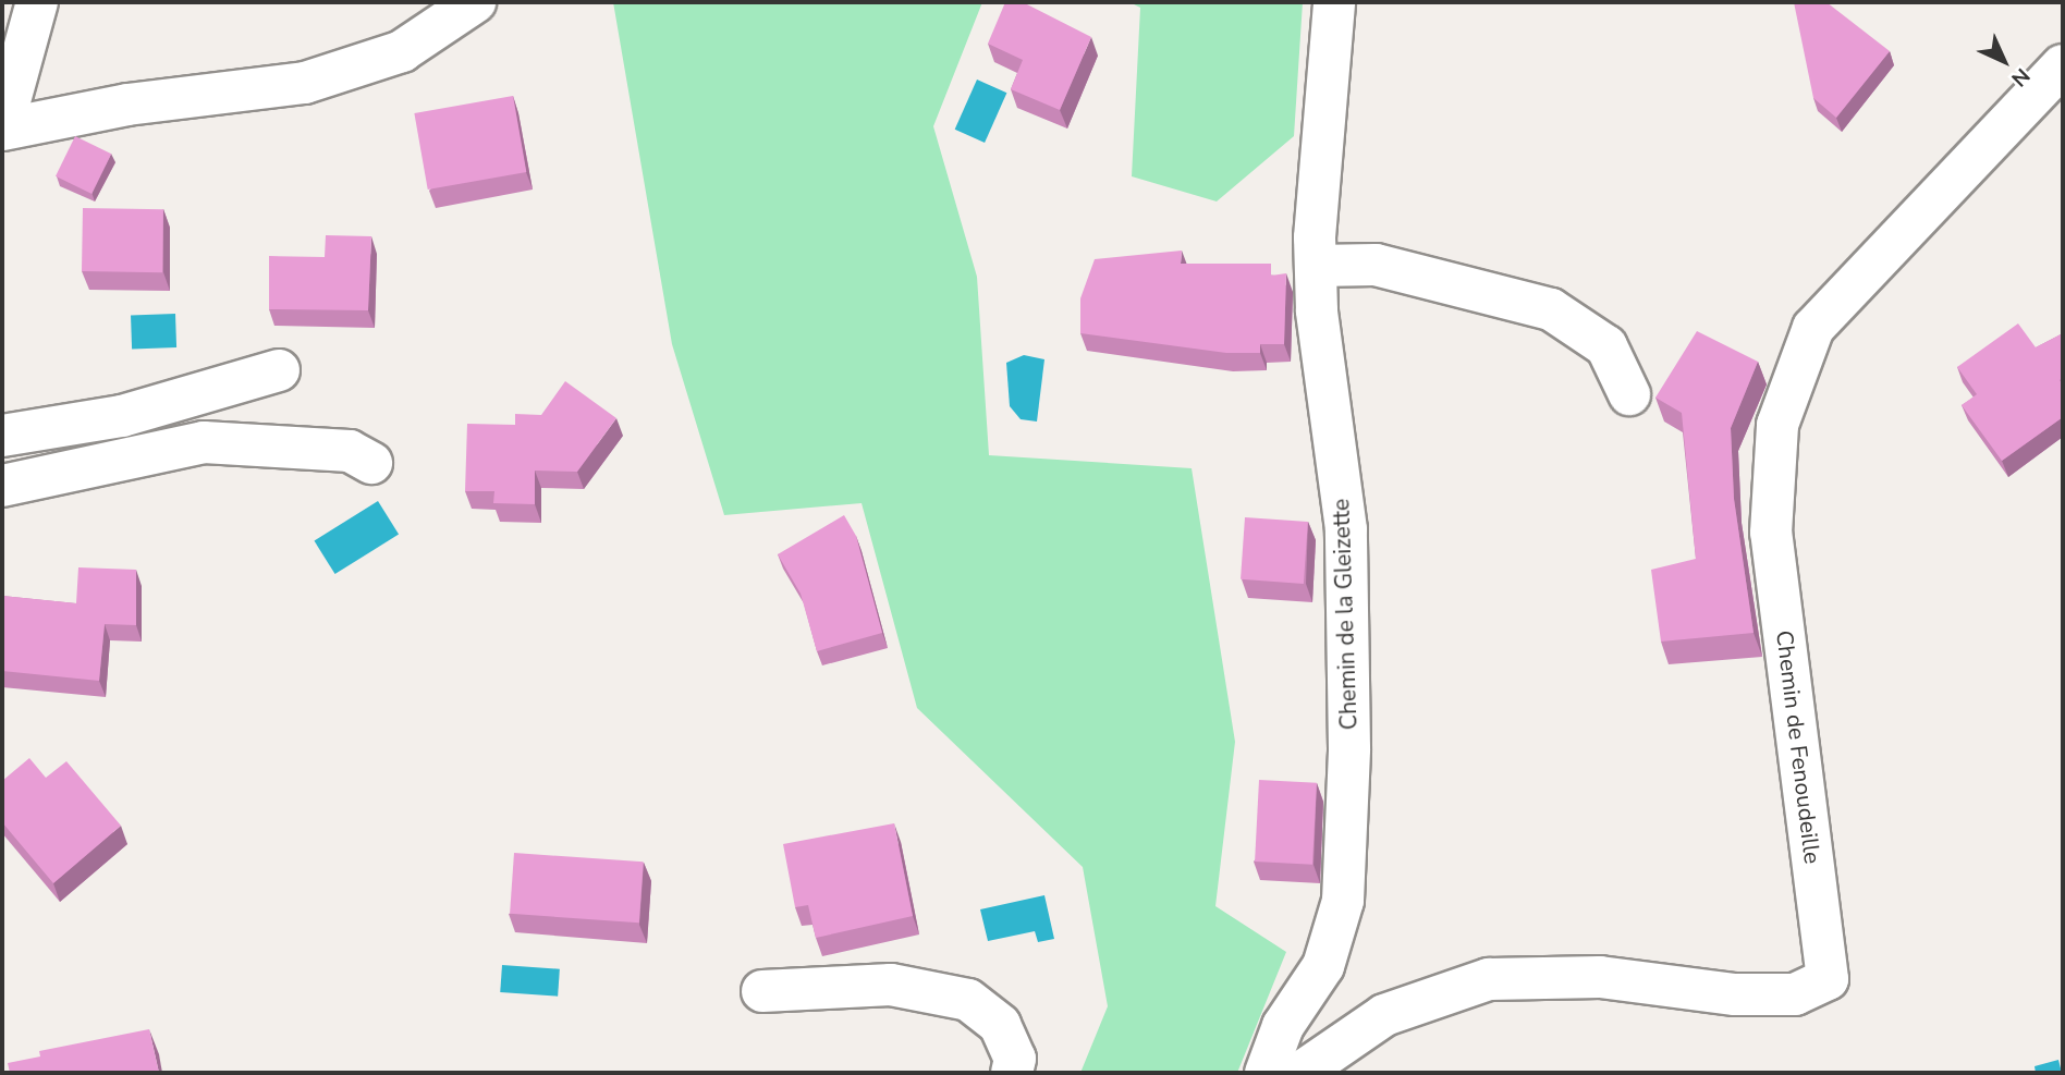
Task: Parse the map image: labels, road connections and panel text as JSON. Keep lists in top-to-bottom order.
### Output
{
  "streets": {
    "street": ["Chemin de la Gleizette", "Chemin de Fenoudeille"]
  },
  "north": "bottom right"
}
